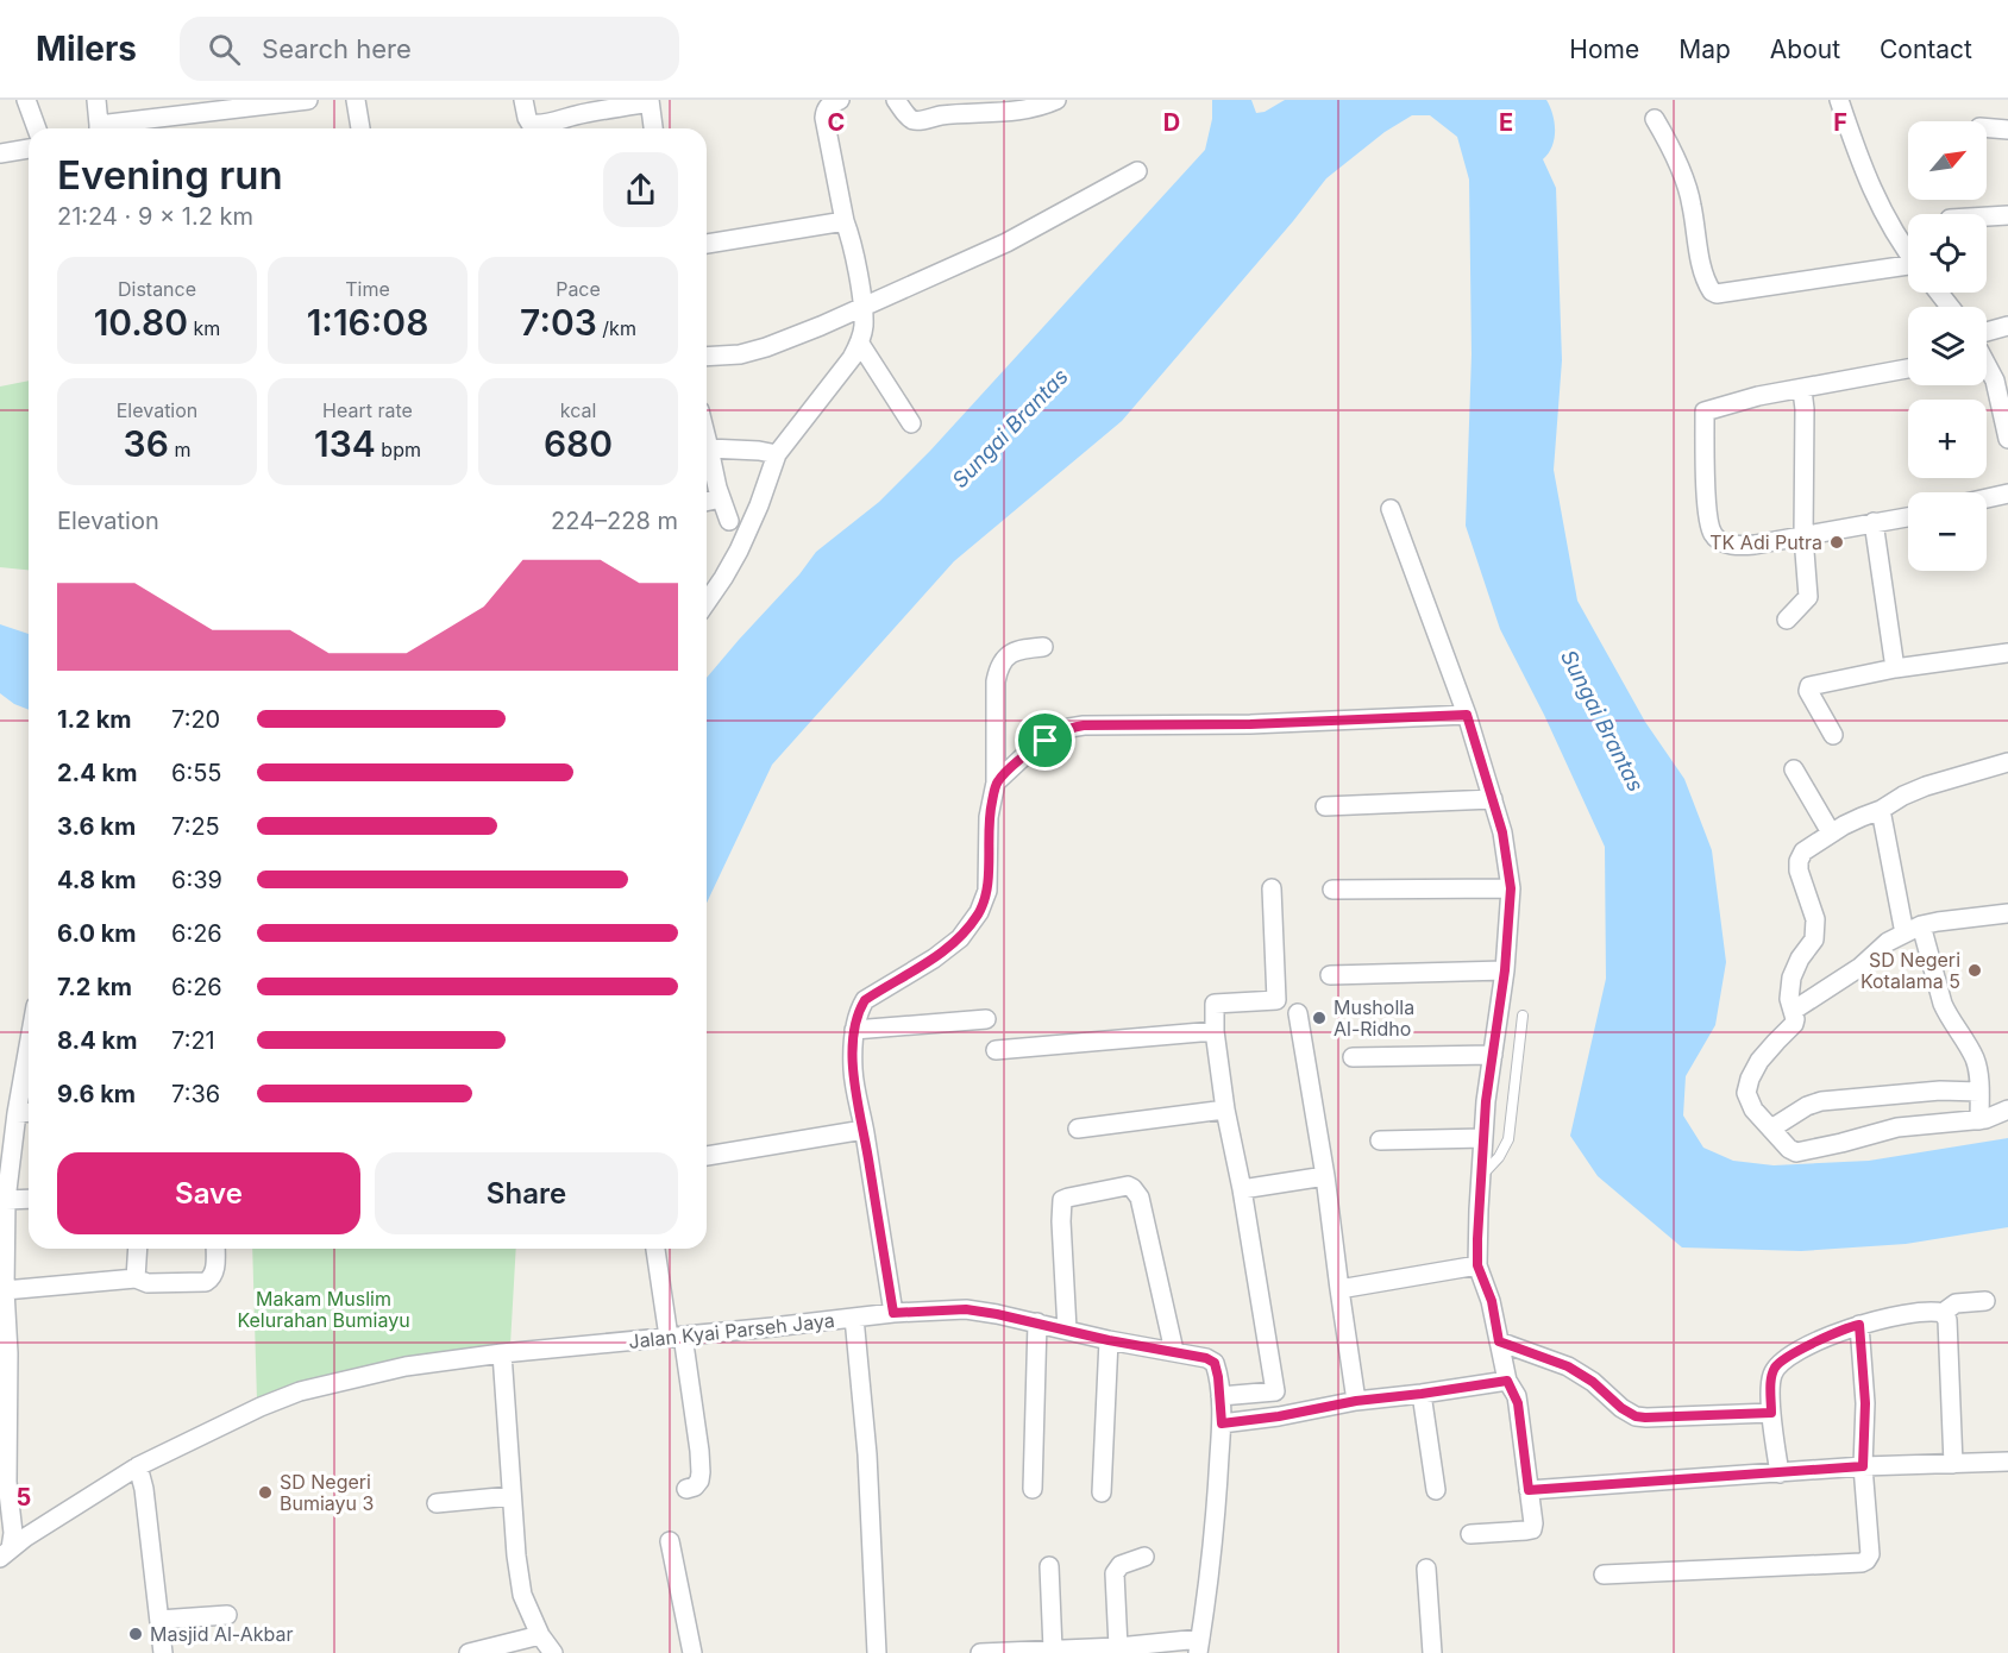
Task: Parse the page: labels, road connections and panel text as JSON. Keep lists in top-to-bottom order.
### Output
{
  "streets": {
    "street": ["Jalan Kyai Parseh Jaya"]
  },
  "water": ["Sungai Brantas"],
  "parks": ["Makam Muslim Kelurahan Bumiayu"],
  "places": [
    "TK Adi Putra",
    "SD Negeri Kotalama 5",
    "Musholla Al-Ridho",
    "SD Negeri Bumiayu 3",
    "Masjid Al-Akbar"
  ],
  "north": "top right",
  "page": {
    "header": "Milers",
    "search": "Search here",
    "nav": [
      "Home",
      "Map",
      "About",
      "Contact"
    ],
    "map_buttons": ["+", "−"],
    "heading": ["Evening run", "21:24 · 9 × 1.2 km"],
    "stats": [
      ["Distance", "10.80 km"],
      ["Time", "1:16:08"],
      ["Pace", "7:03 /km"],
      ["Elevation", "36 m"],
      ["Heart rate", "134 bpm"],
      ["kcal", "680"]
    ],
    "chart": ["Elevation", "224–228 m"],
    "list": [
      {
        "name": "1.2 km",
        "note": "7:20"
      },
      {
        "name": "2.4 km",
        "note": "6:55"
      },
      {
        "name": "3.6 km",
        "note": "7:25"
      },
      {
        "name": "4.8 km",
        "note": "6:39"
      },
      {
        "name": "6.0 km",
        "note": "6:26"
      },
      {
        "name": "7.2 km",
        "note": "6:26"
      },
      {
        "name": "8.4 km",
        "note": "7:21"
      },
      {
        "name": "9.6 km",
        "note": "7:36"
      }
    ],
    "buttons": ["Save", "Share"]
  },
  "grid": {
    "columns": [
      "C",
      "D",
      "E",
      "F"
    ],
    "rows": ["5"]
  }
}
